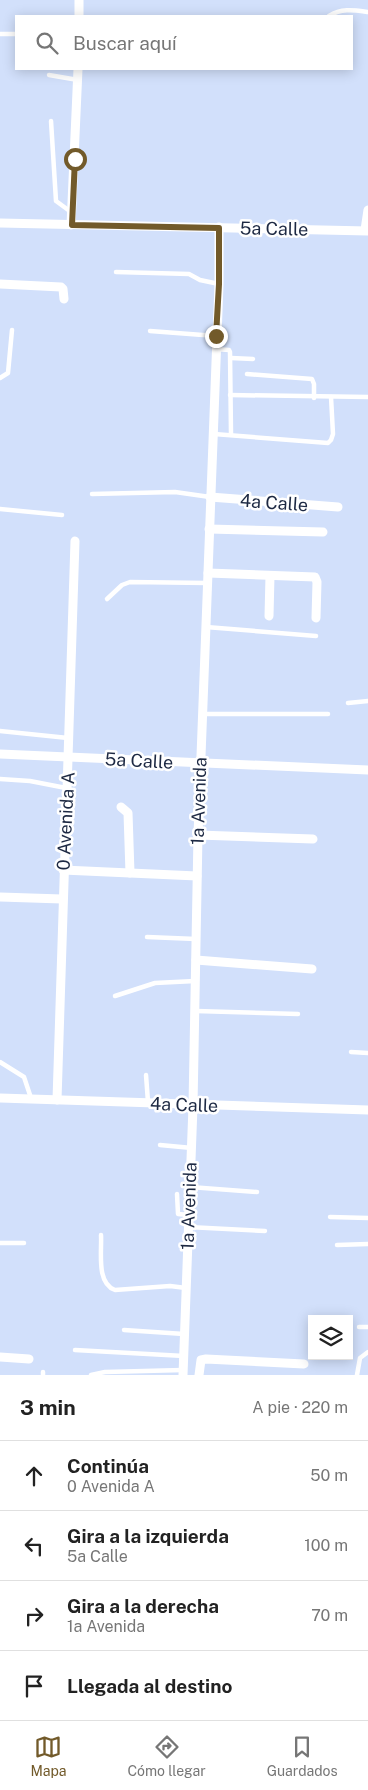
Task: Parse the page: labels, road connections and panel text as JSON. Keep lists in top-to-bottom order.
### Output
{
  "streets": {
    "street": [
      "5a Calle",
      "4a Calle",
      "1a Avenida",
      "0 Avenida A"
    ]
  },
  "crossings": [
    ["5a Calle", "1a Avenida"],
    ["5a Calle", "0 Avenida A"],
    ["4a Calle", "1a Avenida"],
    ["4a Calle", "0 Avenida A"]
  ],
  "page": {
    "search": "Buscar aquí",
    "heading": ["3 min", "A pie · 220 m"],
    "list": [
      ["Continúa", "0 Avenida A", "50 m"],
      ["Gira a la izquierda", "5a Calle", "100 m"],
      ["Gira a la derecha", "1a Avenida", "70 m"],
      "Llegada al destino"
    ],
    "nav": ["Mapa", "Cómo llegar", "Guardados"]
  }
}
